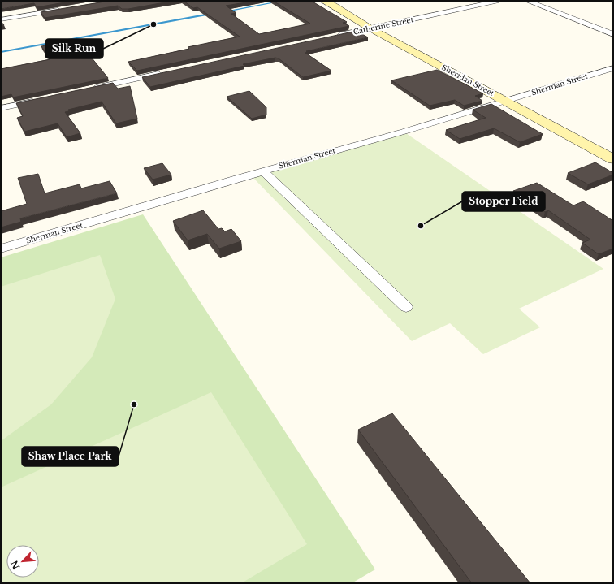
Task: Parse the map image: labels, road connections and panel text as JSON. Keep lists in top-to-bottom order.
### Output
{
  "streets": {
    "street": ["Catherine Street", "Sheridan Street", "Sherman Street"]
  },
  "crossings": [
    ["Catherine Street", "Sheridan Street"],
    ["Sheridan Street", "Sherman Street"]
  ],
  "places": ["Silk Run", "Stopper Field", "Shaw Place Park"],
  "north": "bottom left"
}
